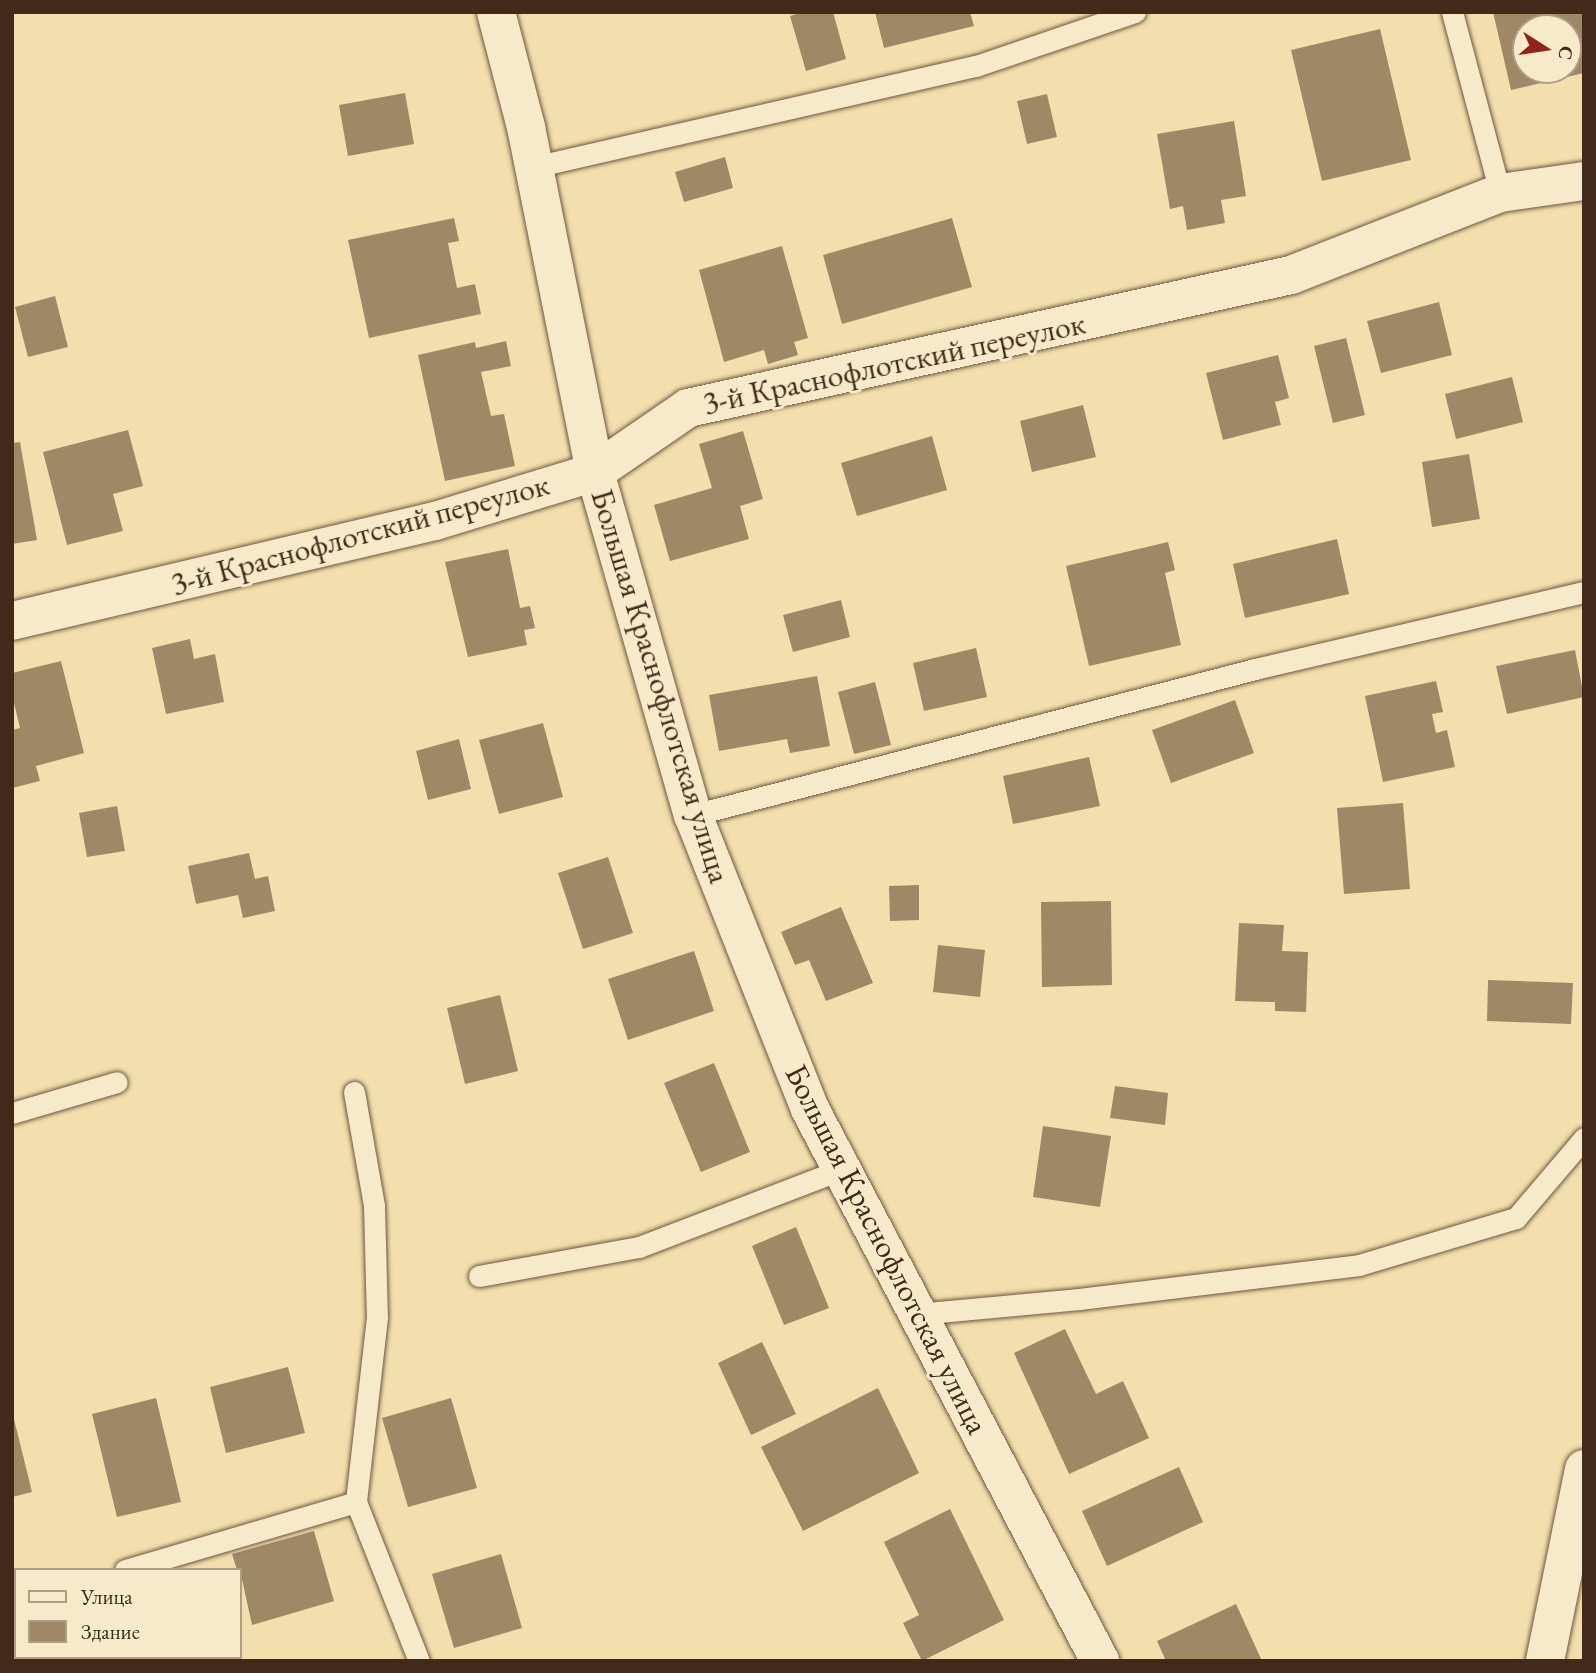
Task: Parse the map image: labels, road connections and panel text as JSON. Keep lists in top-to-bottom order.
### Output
{
  "streets": {
    "street": ["3-й Краснофлотский переулок", "Большая Краснофлотская улица"]
  },
  "crossings": [
    ["3-й Краснофлотский переулок", "Большая Краснофлотская улица"]
  ],
  "legend": ["Улица", "Здание"],
  "north": "right"
}
